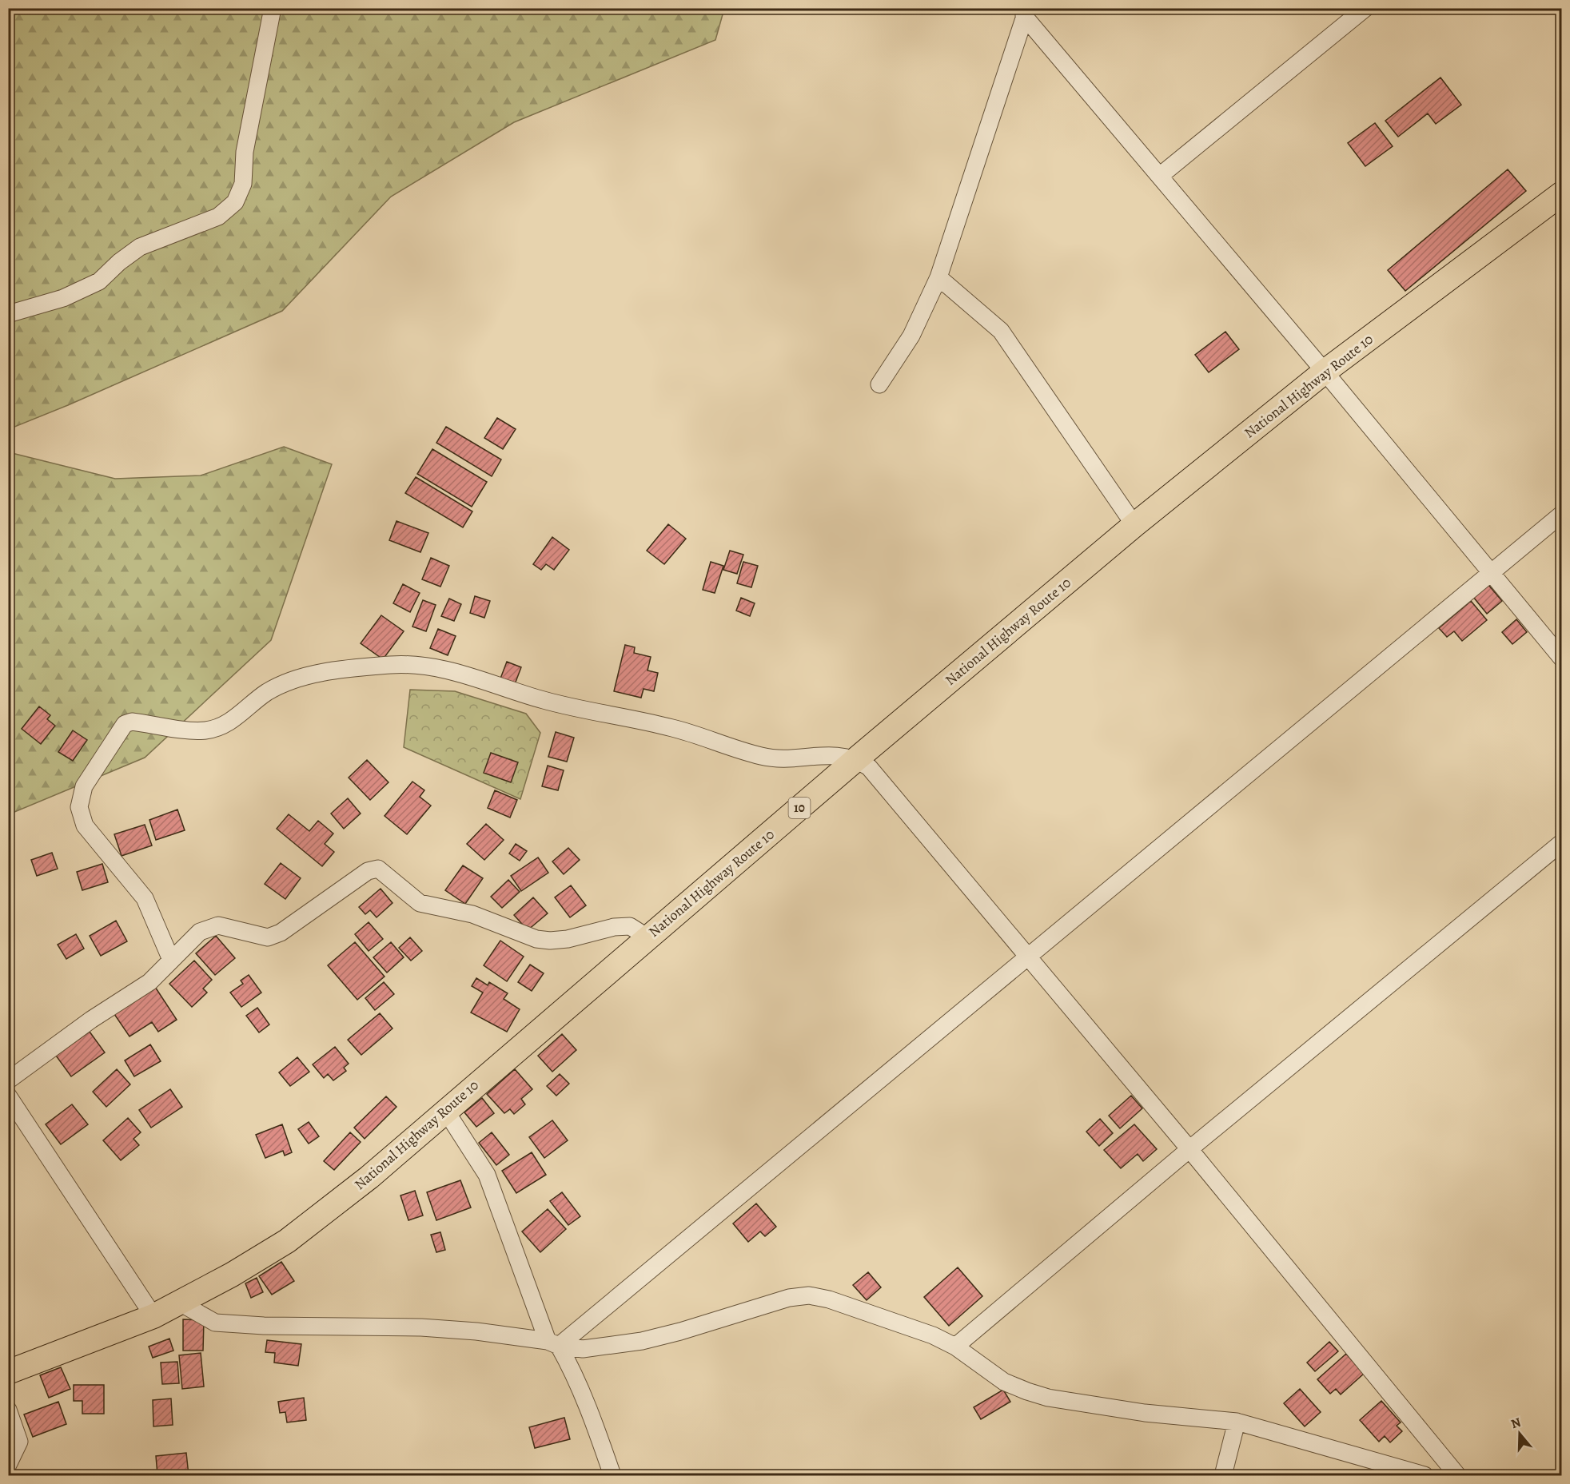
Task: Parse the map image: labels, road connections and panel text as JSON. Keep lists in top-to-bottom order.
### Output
{
  "streets": {
    "highway": ["National Highway Route 10", "10"]
  },
  "north": "top"
}
